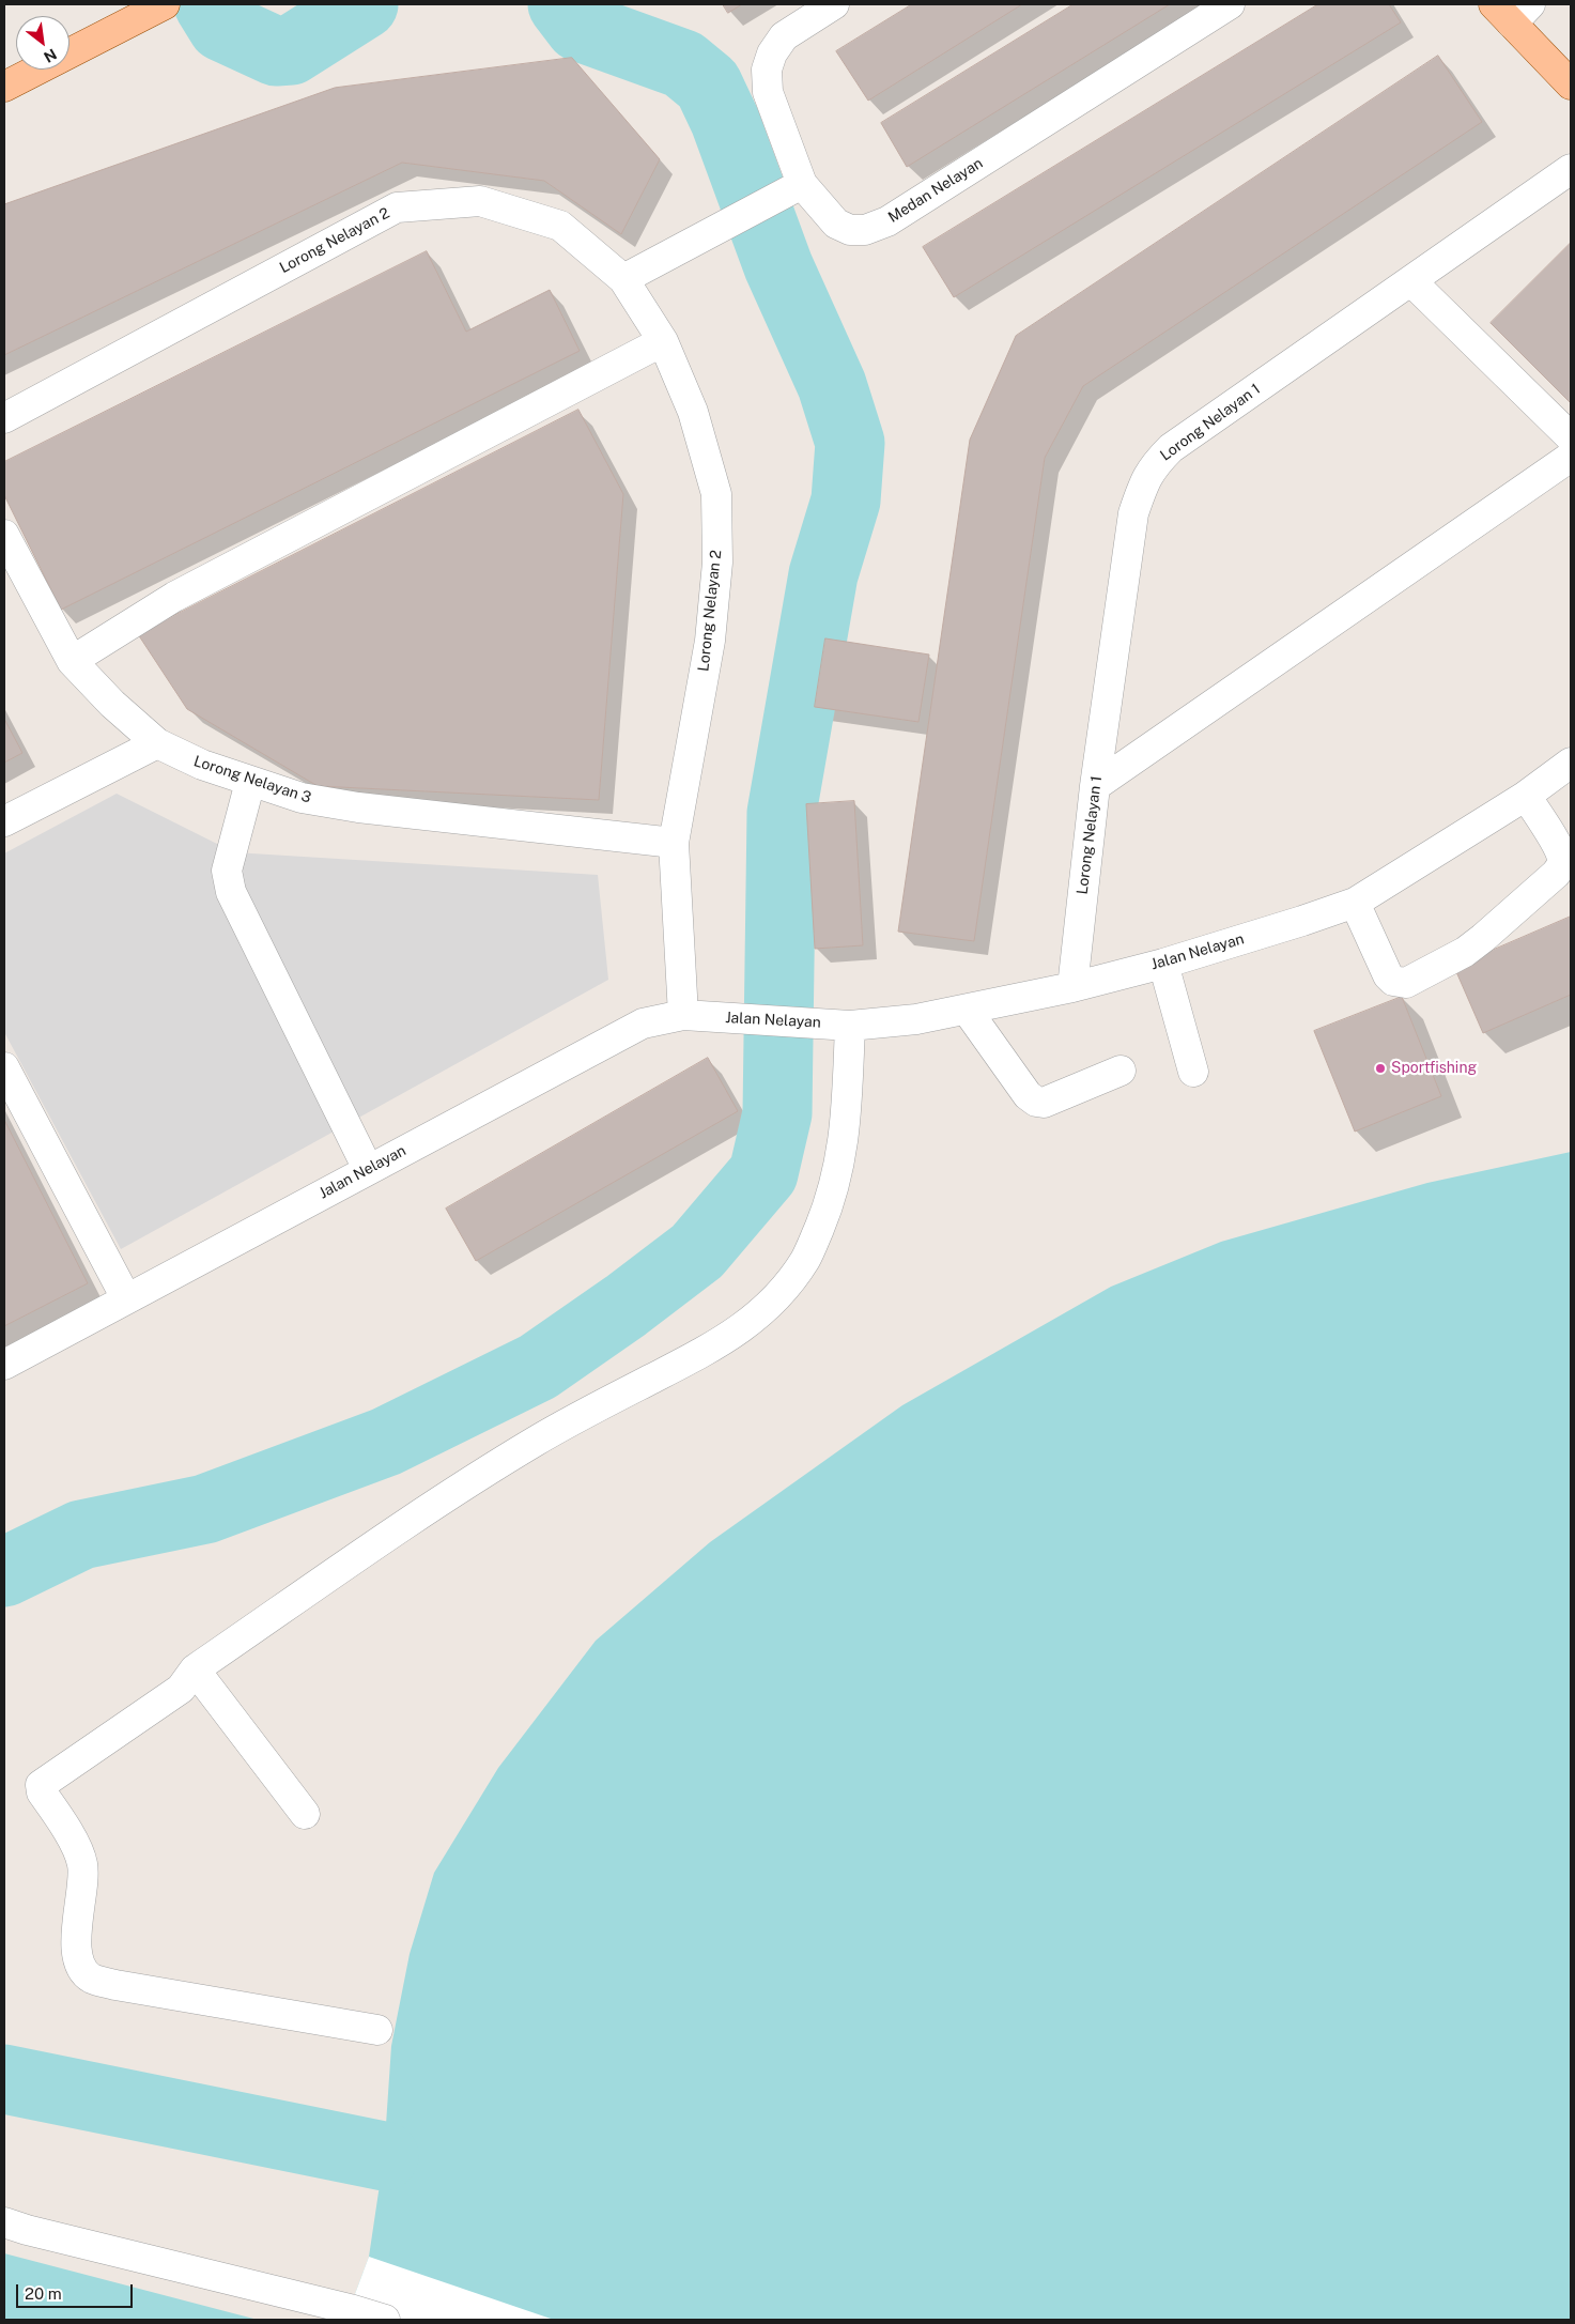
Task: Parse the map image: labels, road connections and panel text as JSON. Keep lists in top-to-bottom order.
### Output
{
  "streets": {
    "street": [
      "Medan Nelayan",
      "Lorong Nelayan 2",
      "Lorong Nelayan 1",
      "Lorong Nelayan 3",
      "Jalan Nelayan"
    ]
  },
  "crossings": [
    ["Lorong Nelayan 2", "Lorong Nelayan 3"],
    ["Lorong Nelayan 2", "Jalan Nelayan"],
    ["Lorong Nelayan 1", "Jalan Nelayan"]
  ],
  "places": ["Sportfishing"],
  "scale_bar": "20 m",
  "north": "bottom right"
}
